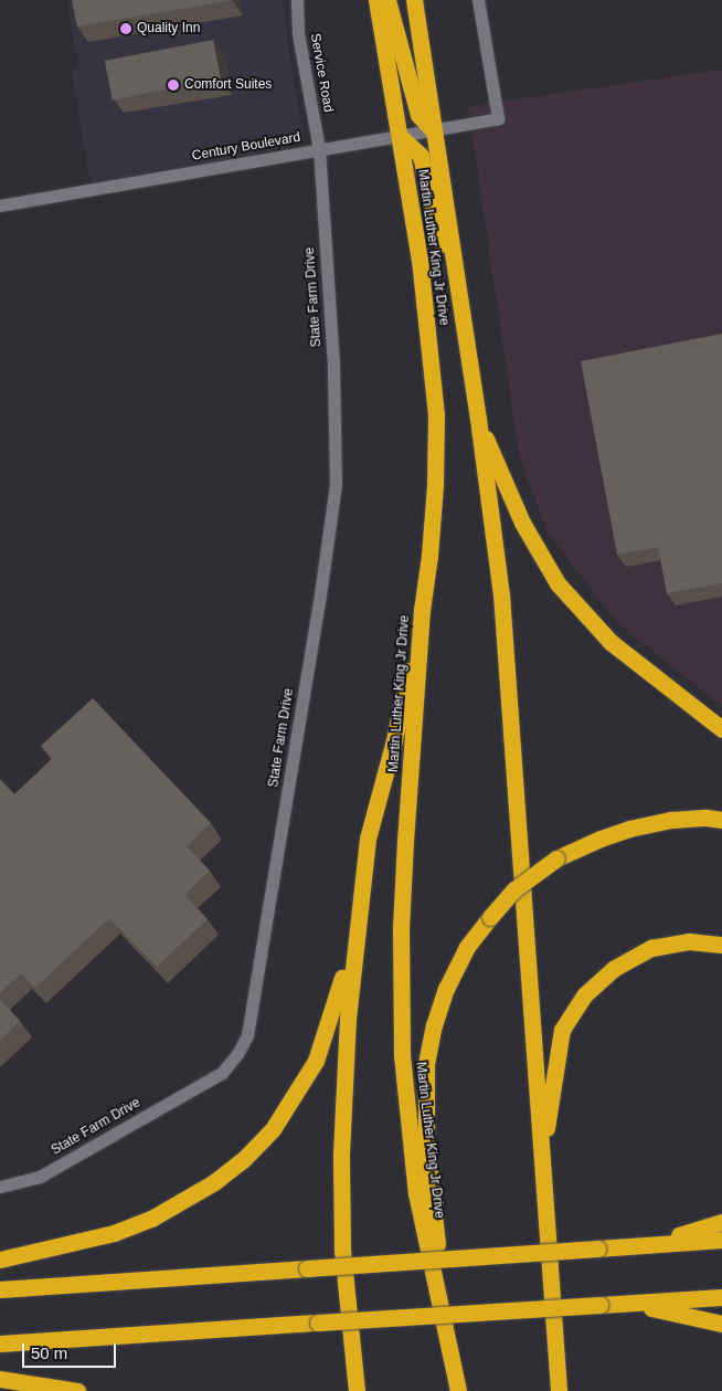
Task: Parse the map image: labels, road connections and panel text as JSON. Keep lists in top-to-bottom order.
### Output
{
  "streets": {
    "highway": ["Martin Luther King Jr Drive"],
    "street": ["Service Road", "Century Boulevard", "State Farm Drive"]
  },
  "crossings": [
    ["Service Road", "Century Boulevard"],
    ["Service Road", "State Farm Drive"],
    ["Century Boulevard", "Martin Luther King Jr Drive"],
    ["Century Boulevard", "State Farm Drive"]
  ],
  "places": ["Quality Inn", "Comfort Suites"],
  "scale_bar": "50 m"
}
